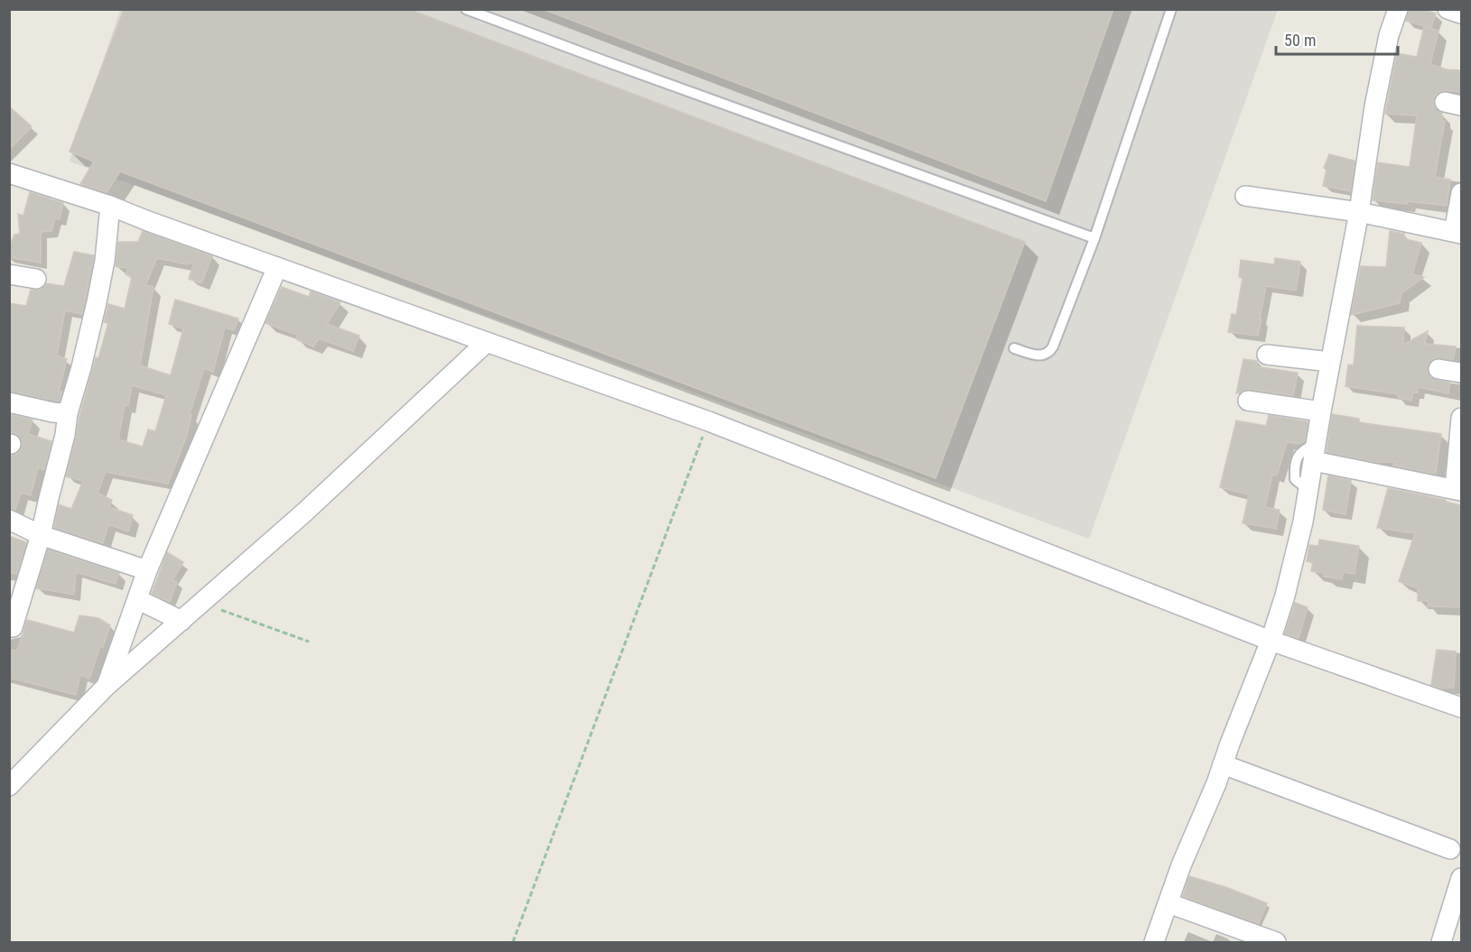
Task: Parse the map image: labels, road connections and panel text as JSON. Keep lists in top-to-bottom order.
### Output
{
  "scale_bar": "50 m"
}
